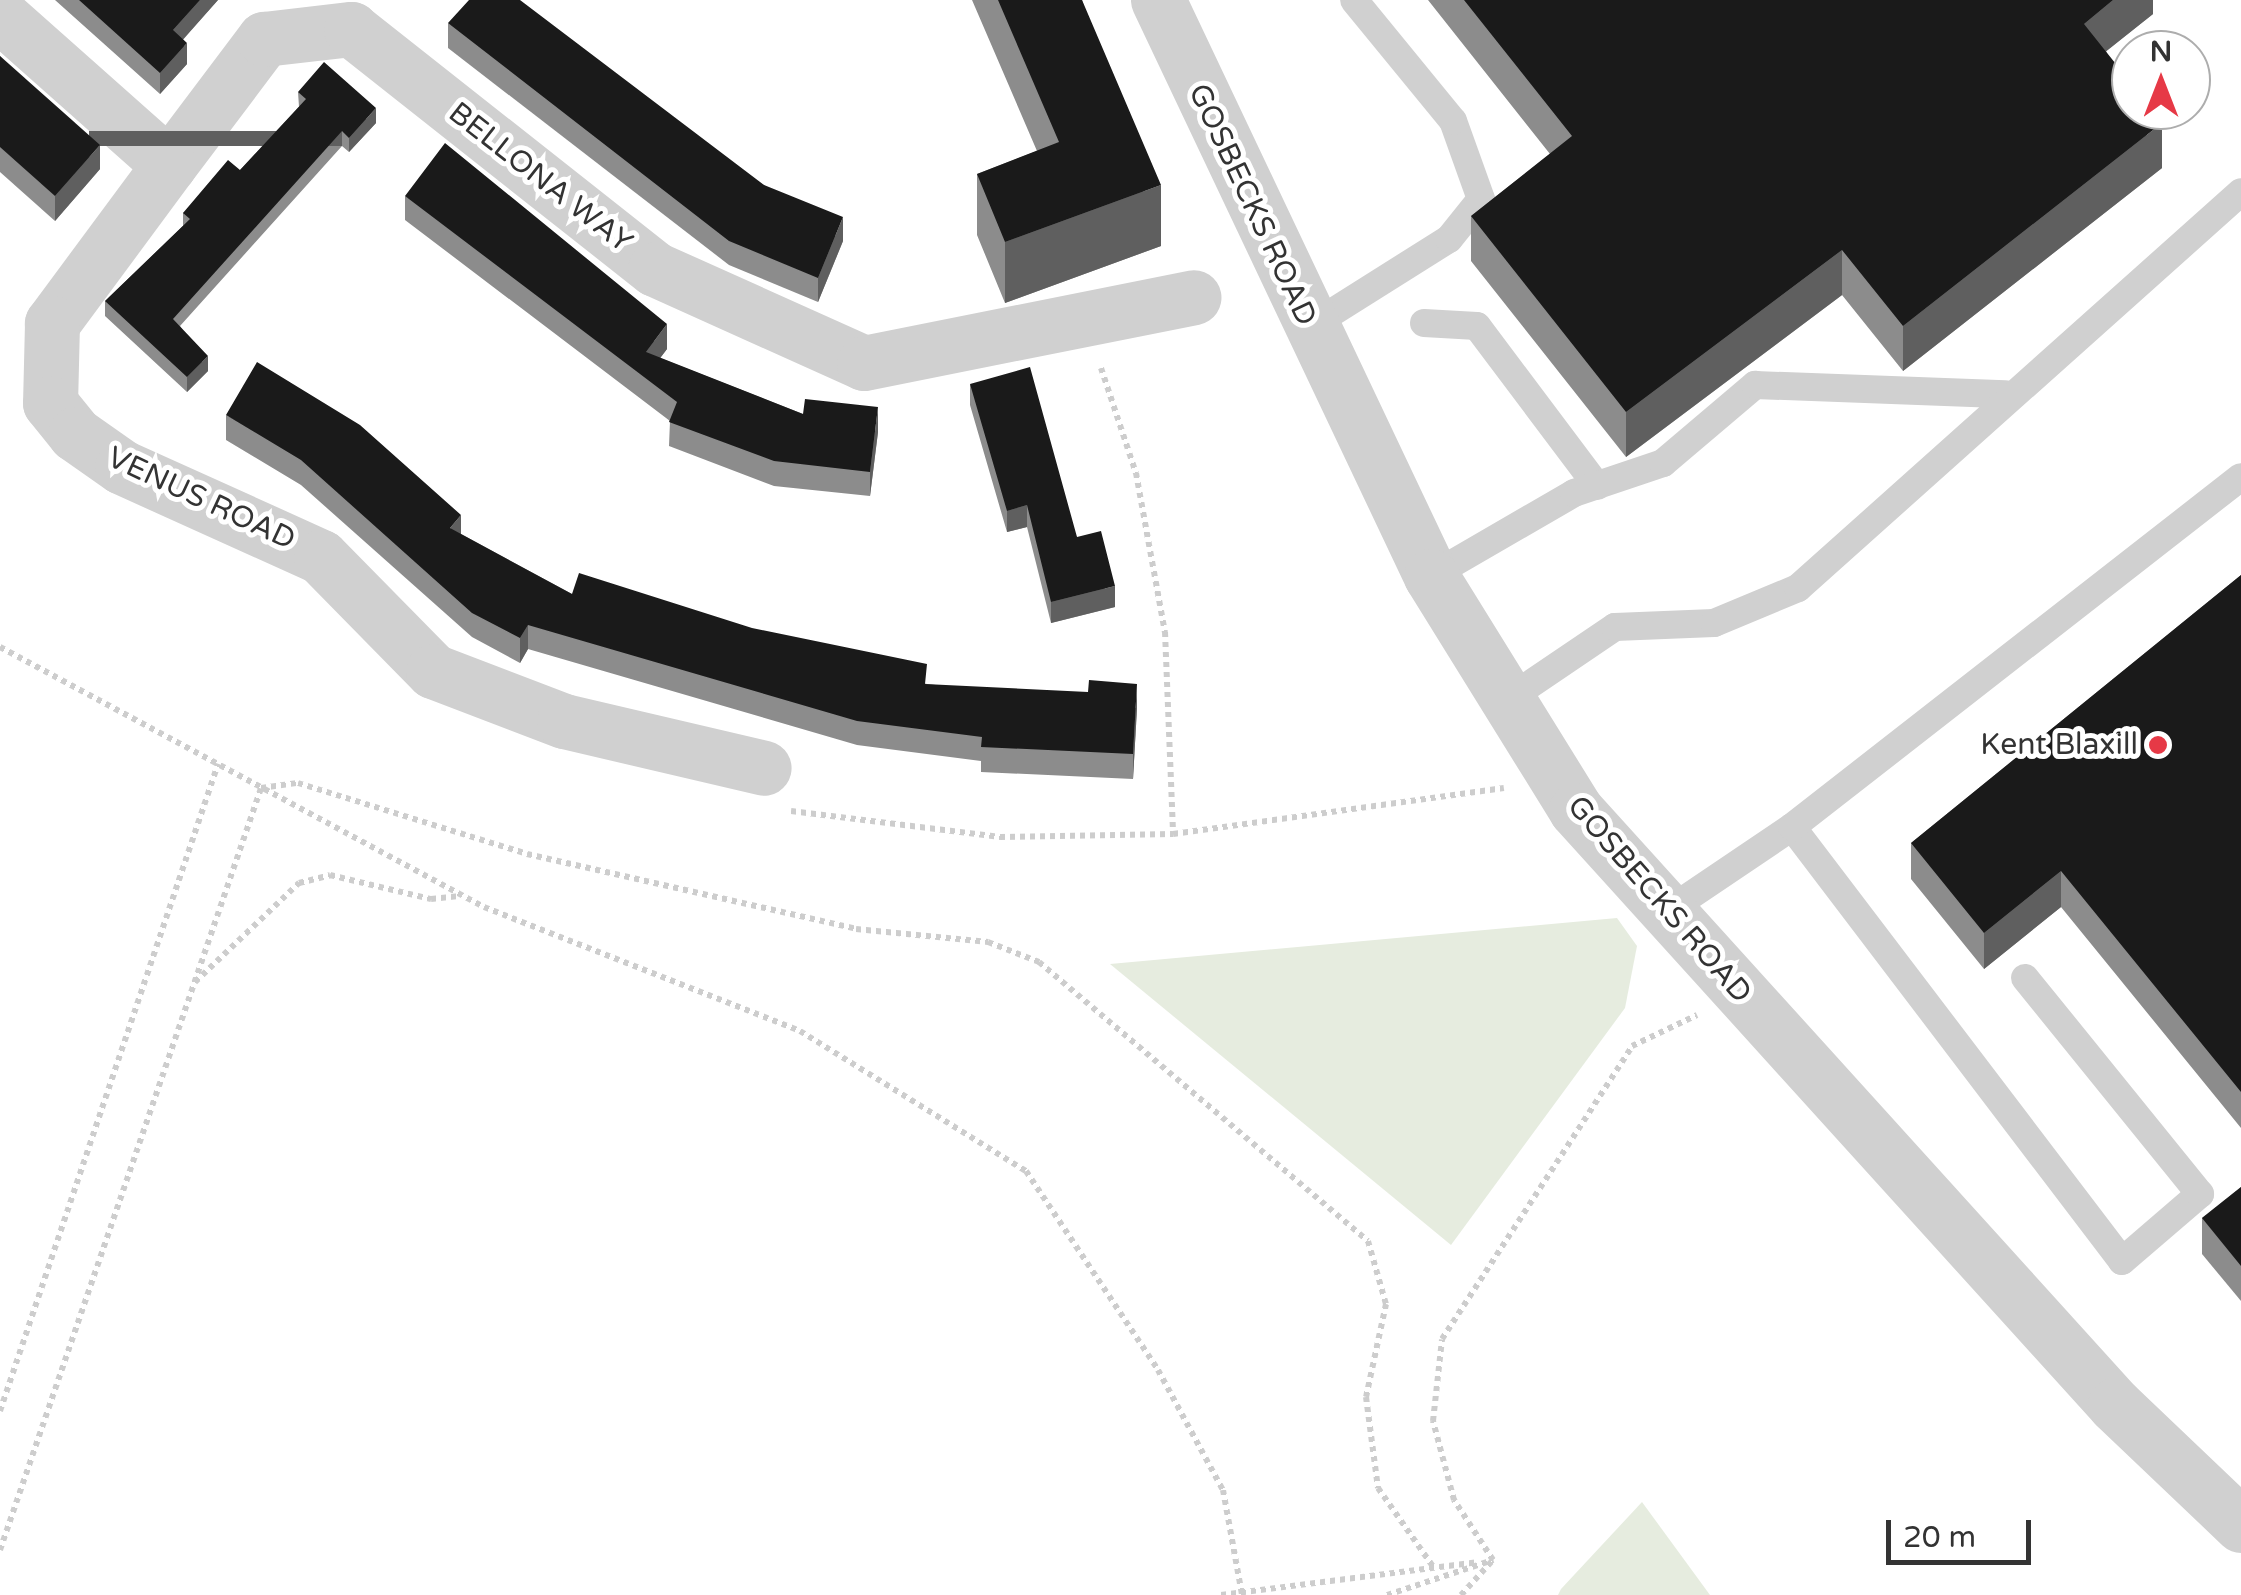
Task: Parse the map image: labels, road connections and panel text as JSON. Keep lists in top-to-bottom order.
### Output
{
  "streets": {
    "street": ["BELLONA WAY", "GOSBECKS ROAD", "VENUS ROAD"]
  },
  "crossings": [
    ["BELLONA WAY", "VENUS ROAD"]
  ],
  "places": ["Kent Blaxill"],
  "scale_bar": "20 m",
  "north": "top"
}
